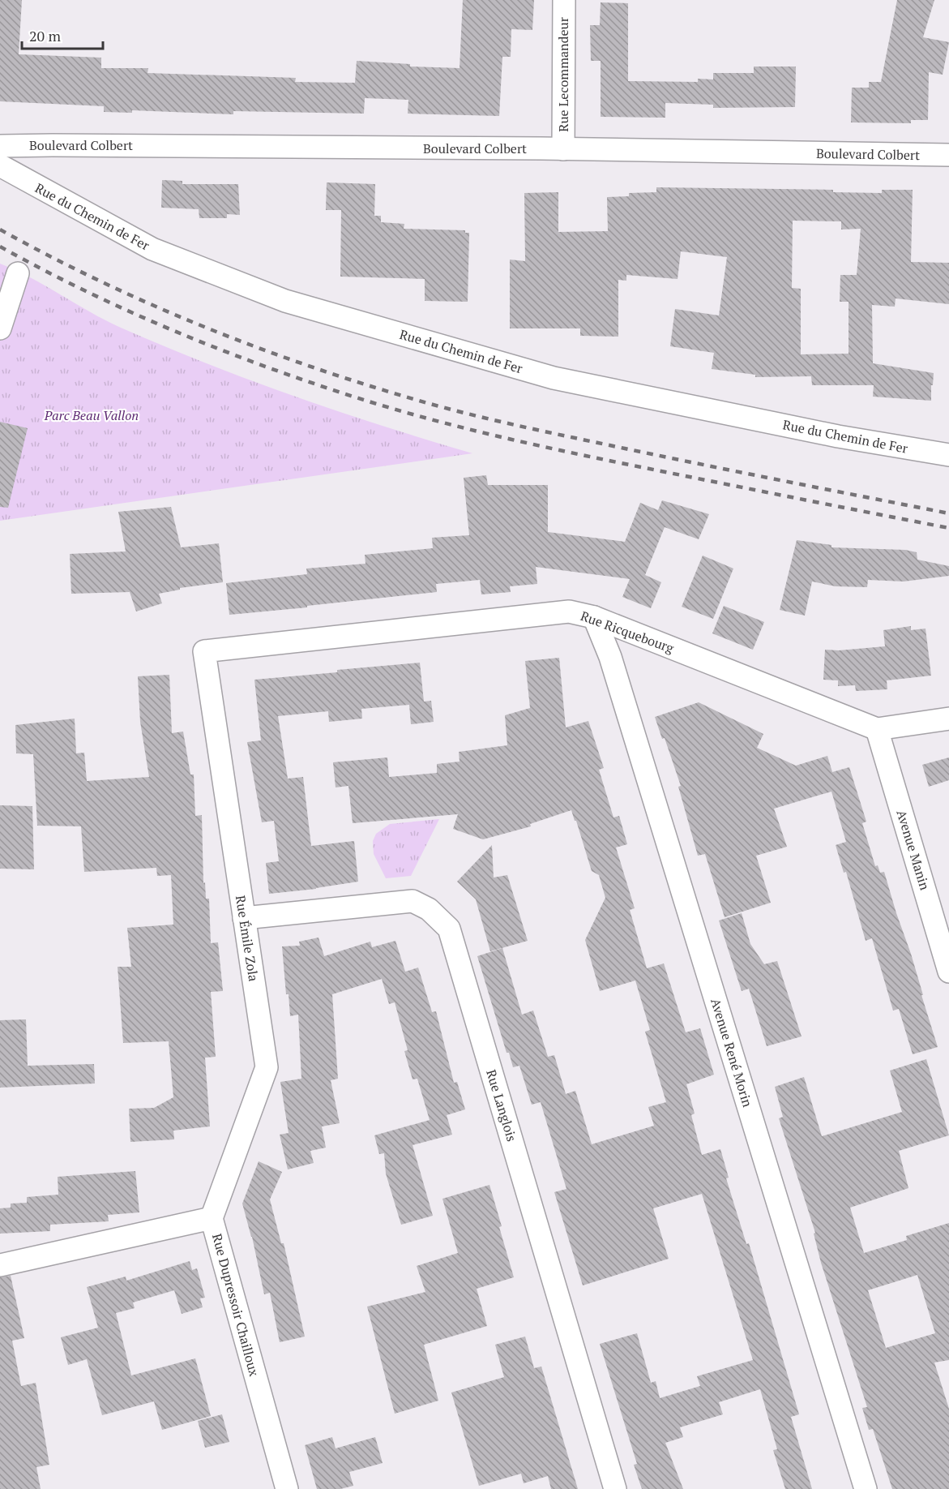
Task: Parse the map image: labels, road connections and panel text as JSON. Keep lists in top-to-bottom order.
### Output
{
  "streets": {
    "street": [
      "Rue Lecommandeur",
      "Boulevard Colbert",
      "Rue du Chemin de Fer",
      "Rue Ricquebourg",
      "Avenue Manin",
      "Rue Émile Zola",
      "Avenue René Morin",
      "Rue Langlois",
      "Rue Dupressoir Chailloux"
    ]
  },
  "crossings": [
    ["Rue Lecommandeur", "Boulevard Colbert"],
    ["Rue Ricquebourg", "Avenue Manin"],
    ["Rue Ricquebourg", "Rue Émile Zola"],
    ["Rue Ricquebourg", "Avenue René Morin"],
    ["Rue Émile Zola", "Rue Langlois"],
    ["Rue Émile Zola", "Rue Dupressoir Chailloux"]
  ],
  "parks": ["Parc Beau Vallon"],
  "scale_bar": "20 m"
}
